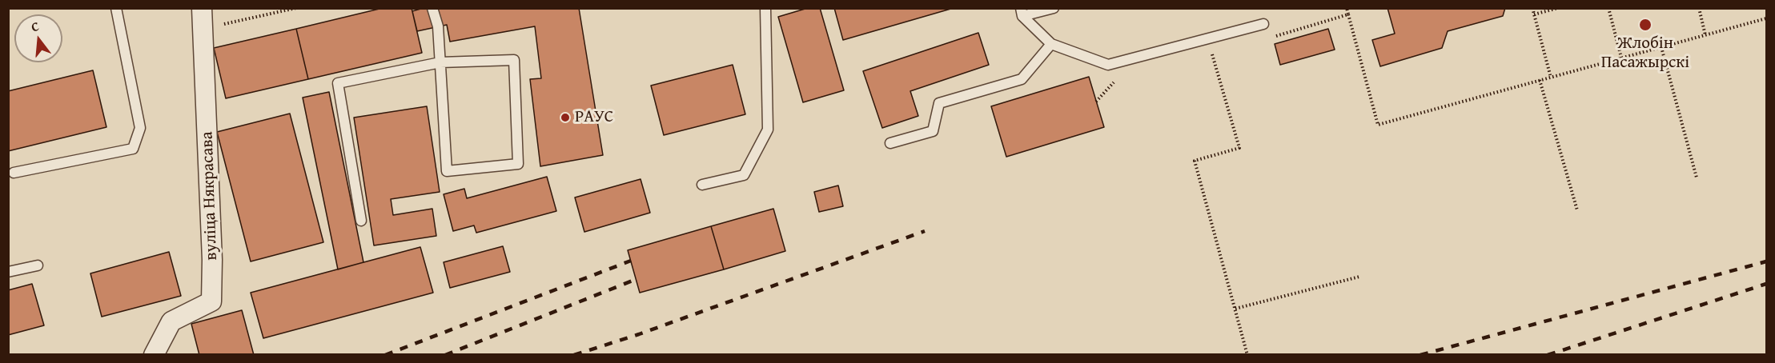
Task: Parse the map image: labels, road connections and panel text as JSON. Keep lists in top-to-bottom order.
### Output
{
  "streets": {
    "street": ["вуліца Някрасава"]
  },
  "places": ["Жлобін Пасажырскі", "РАУС"],
  "north": "top"
}
